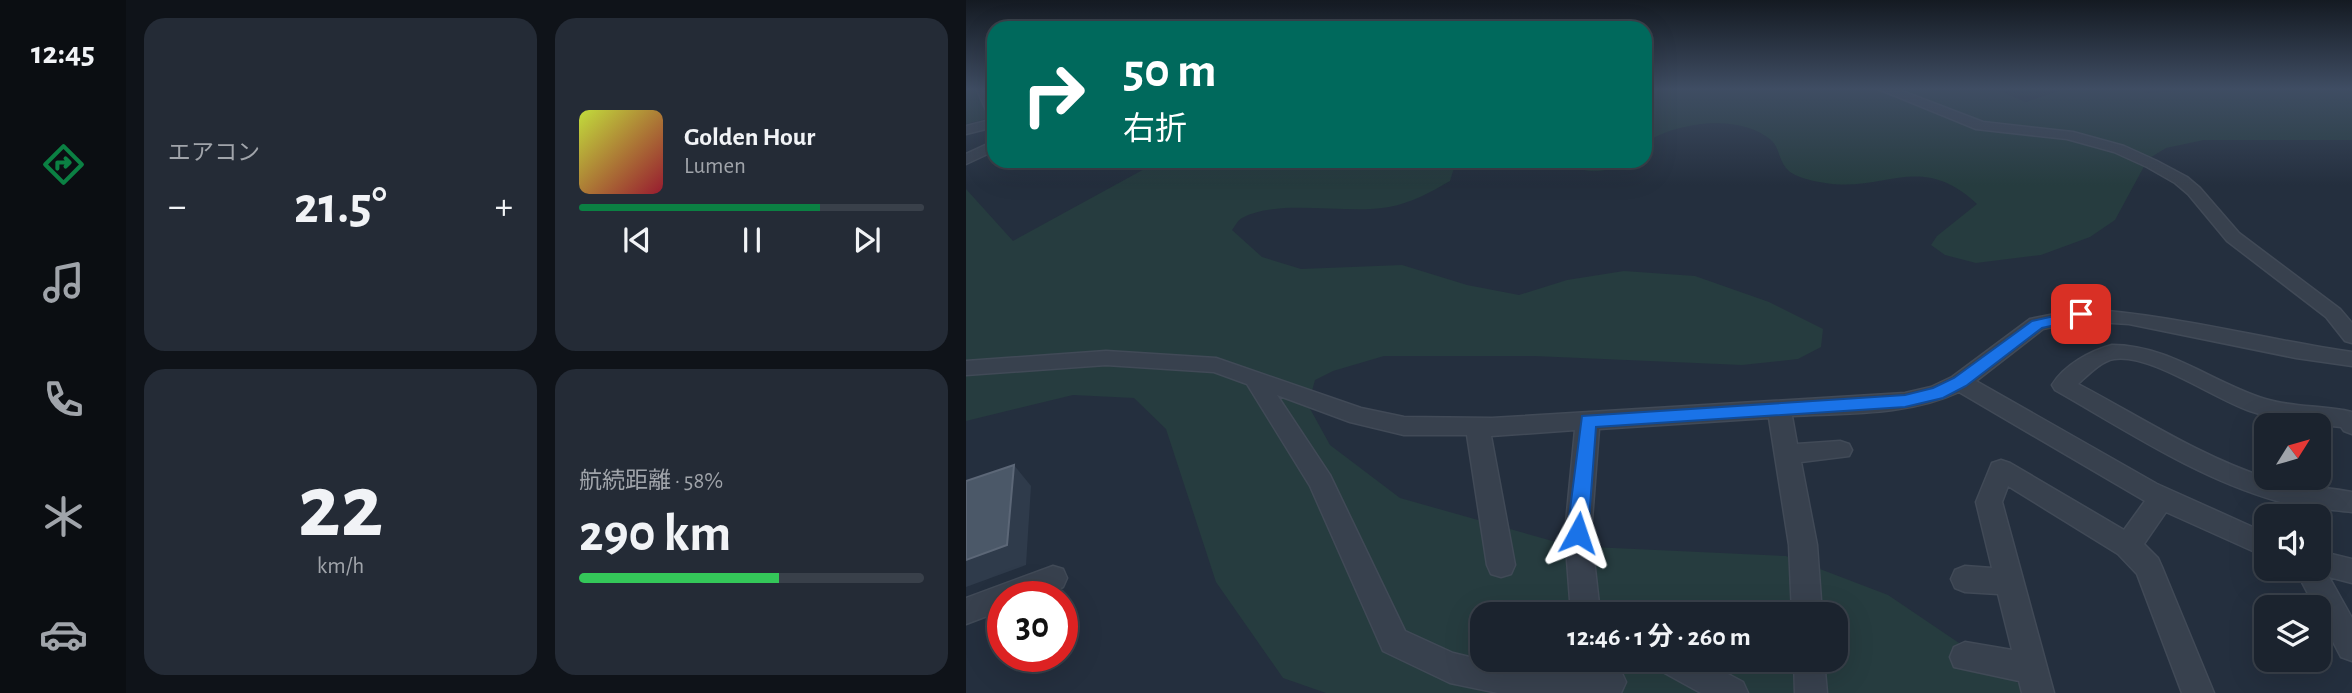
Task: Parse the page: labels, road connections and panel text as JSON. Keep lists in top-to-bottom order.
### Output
{
  "north": "top right",
  "page": {
    "tabs": "12:45",
    "tile": [
      "エアコン",
      ["22", "km/h"],
      ["航続距離 · 58%", "290 km"]
    ],
    "turn": ["50 m", "右折"],
    "song": ["Golden Hour", "Lumen"],
    "heat": ["−", "21.5°", "+"],
    "limit": "30",
    "trip": "12:46 · 1 分 · 260 m"
  }
}
